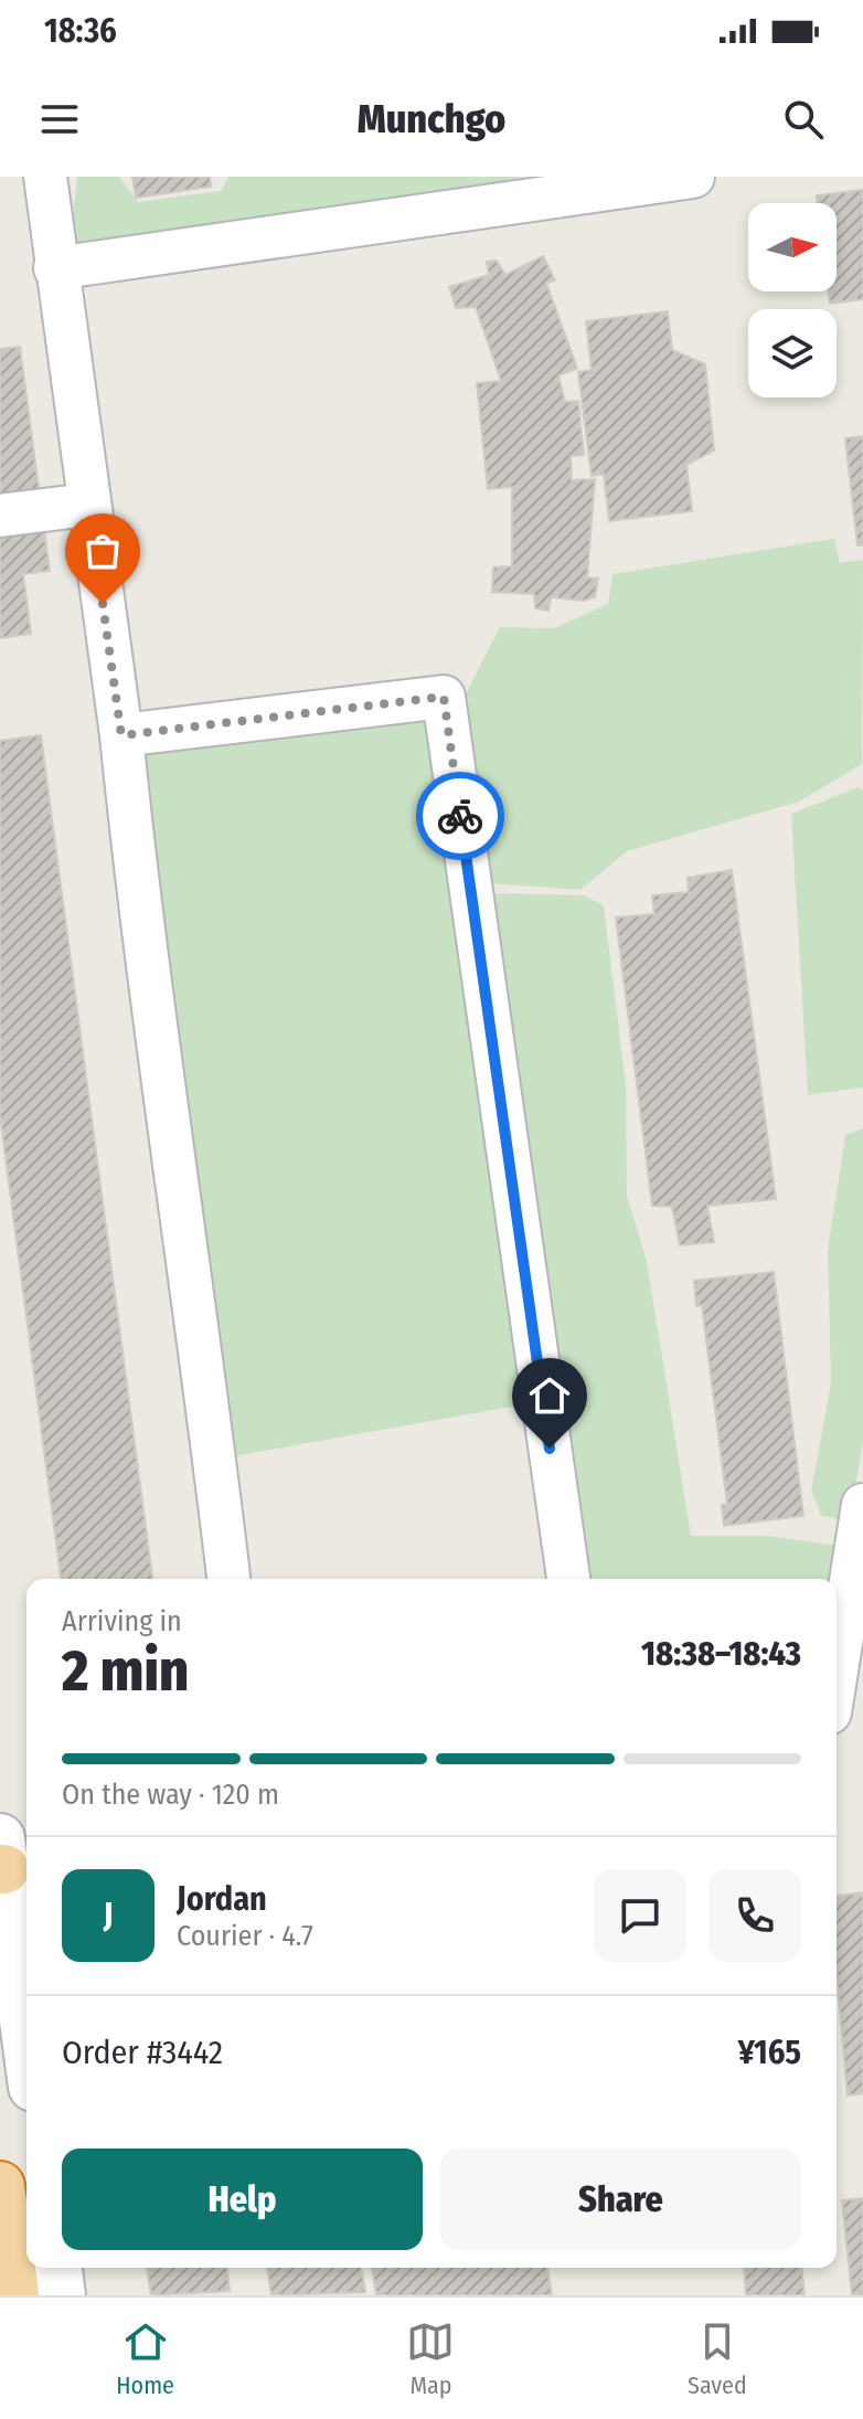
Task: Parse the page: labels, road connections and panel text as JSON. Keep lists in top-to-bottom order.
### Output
{
  "north": "right",
  "page": {
    "status": "18:36",
    "header": "Munchgo",
    "heading": ["2 min", "Arriving in", "18:38–18:43"],
    "panel": [
      "Jordan",
      "Courier · 4.7",
      "Order #3442",
      "¥165"
    ],
    "bar": "On the way · 120 m",
    "round": "J",
    "buttons": ["Help", "Share"],
    "tabs": ["Home", "Map", "Saved"]
  }
}
